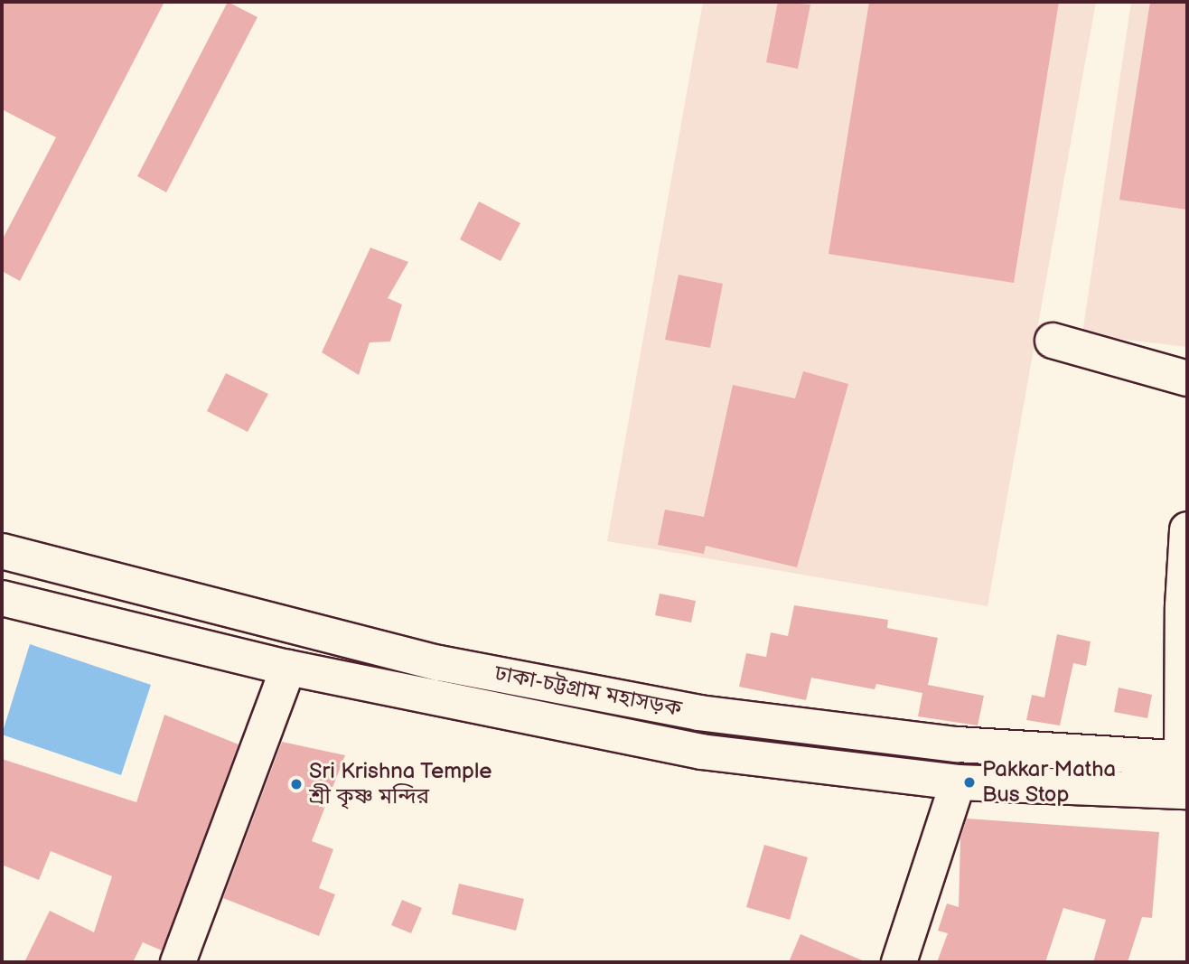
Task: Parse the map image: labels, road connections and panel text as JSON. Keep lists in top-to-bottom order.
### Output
{
  "streets": {
    "main road": ["ঢাকা-চট্টগ্রাম মহাসড়ক"]
  },
  "places": ["Pakkar Matha Bus Stop", "Sri Krishna Temple শ্রী কৃষ্ণ মন্দির"]
}
